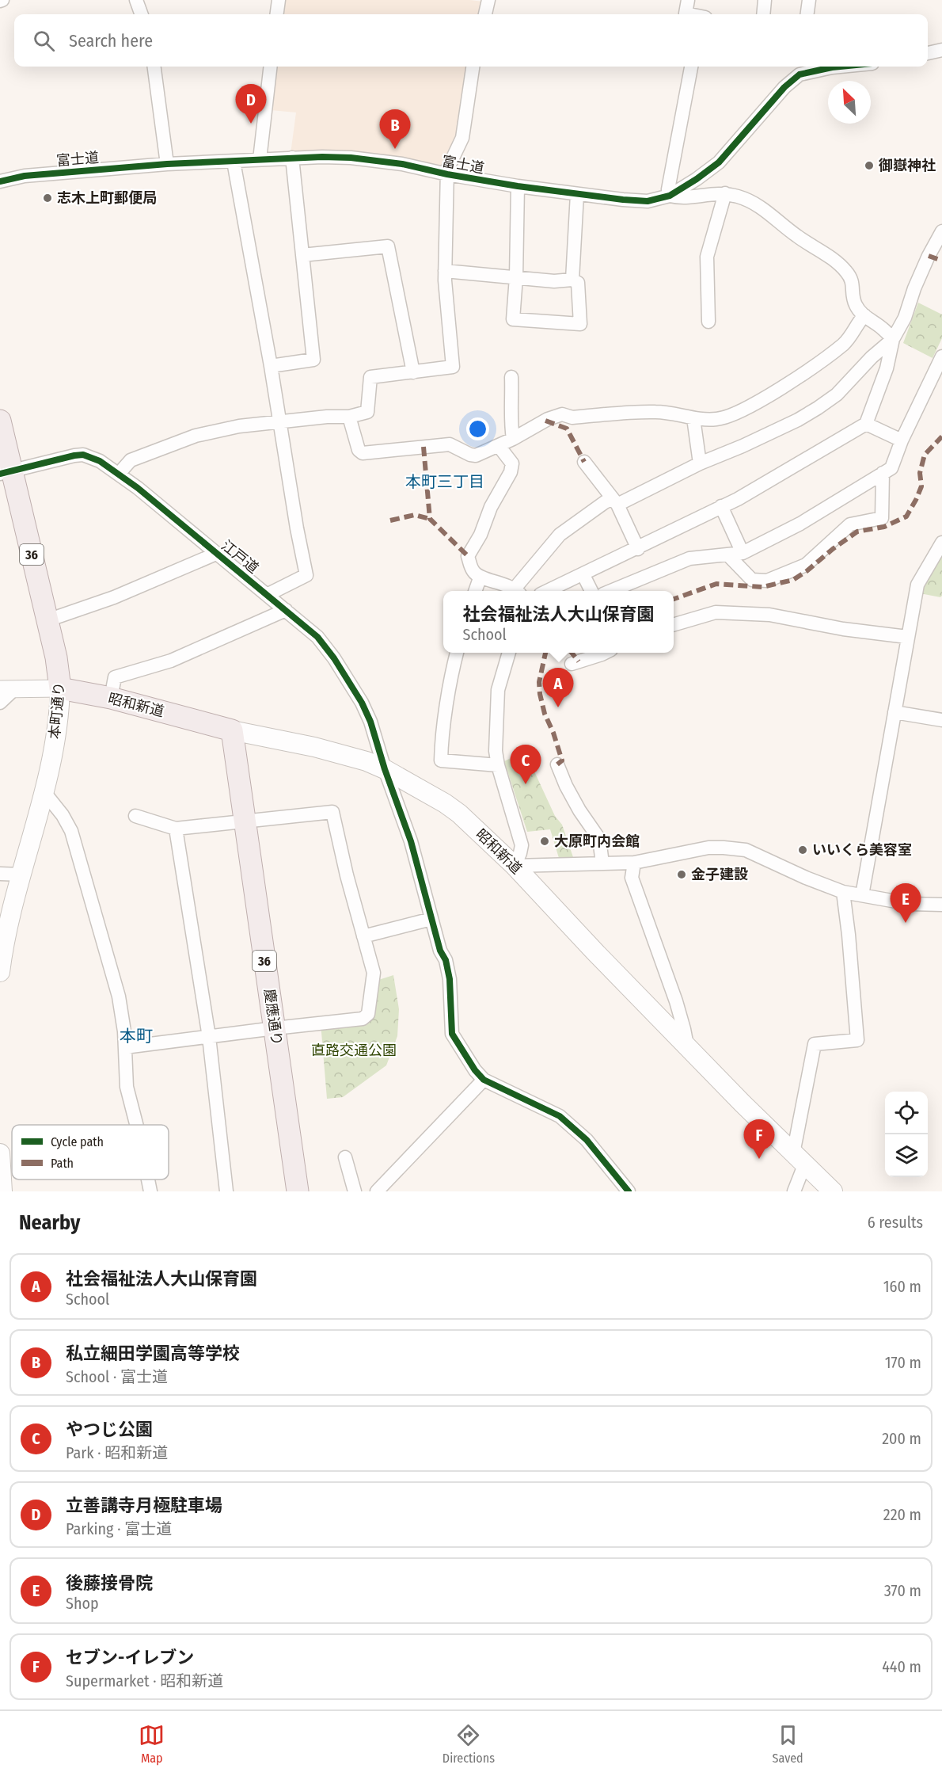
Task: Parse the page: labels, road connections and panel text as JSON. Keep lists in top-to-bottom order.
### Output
{
  "streets": {
    "main road": [
      "36",
      "昭和新道",
      "本町通り",
      "慶應通り"
    ],
    "street": ["富士道", "江戸道"]
  },
  "crossings": [
    ["江戸道", "昭和新道"],
    ["江戸道", "本町通り"],
    ["昭和新道", "本町通り"],
    ["昭和新道", "慶應通り"]
  ],
  "districts": ["本町三丁目", "本町"],
  "parks": ["直路交通公園"],
  "places": [
    "御嶽神社",
    "志木上町郵便局",
    "大原町内会館",
    "いいくら美容室",
    "金子建設"
  ],
  "legend": ["Cycle path", "Path"],
  "north": "top left",
  "page": {
    "search": "Search here",
    "pins": [
      "D",
      "B",
      "A",
      "C",
      "E",
      "F"
    ],
    "popup": ["社会福祉法人大山保育園", "School"],
    "heading": ["Nearby", "6 results"],
    "list": [
      {
        "mark": "A",
        "name": "社会福祉法人大山保育園",
        "note": "School",
        "value": "160 m"
      },
      {
        "mark": "B",
        "name": "私立細田学園高等学校",
        "note": "School · 富士道",
        "value": "170 m"
      },
      {
        "mark": "C",
        "name": "やつじ公園",
        "note": "Park · 昭和新道",
        "value": "200 m"
      },
      {
        "mark": "D",
        "name": "立善講寺月極駐車場",
        "note": "Parking · 富士道",
        "value": "220 m"
      },
      {
        "mark": "E",
        "name": "後藤接骨院",
        "note": "Shop",
        "value": "370 m"
      },
      {
        "mark": "F",
        "name": "セブン-イレブン",
        "note": "Supermarket · 昭和新道",
        "value": "440 m"
      }
    ],
    "nav": ["Map", "Directions", "Saved"]
  }
}
